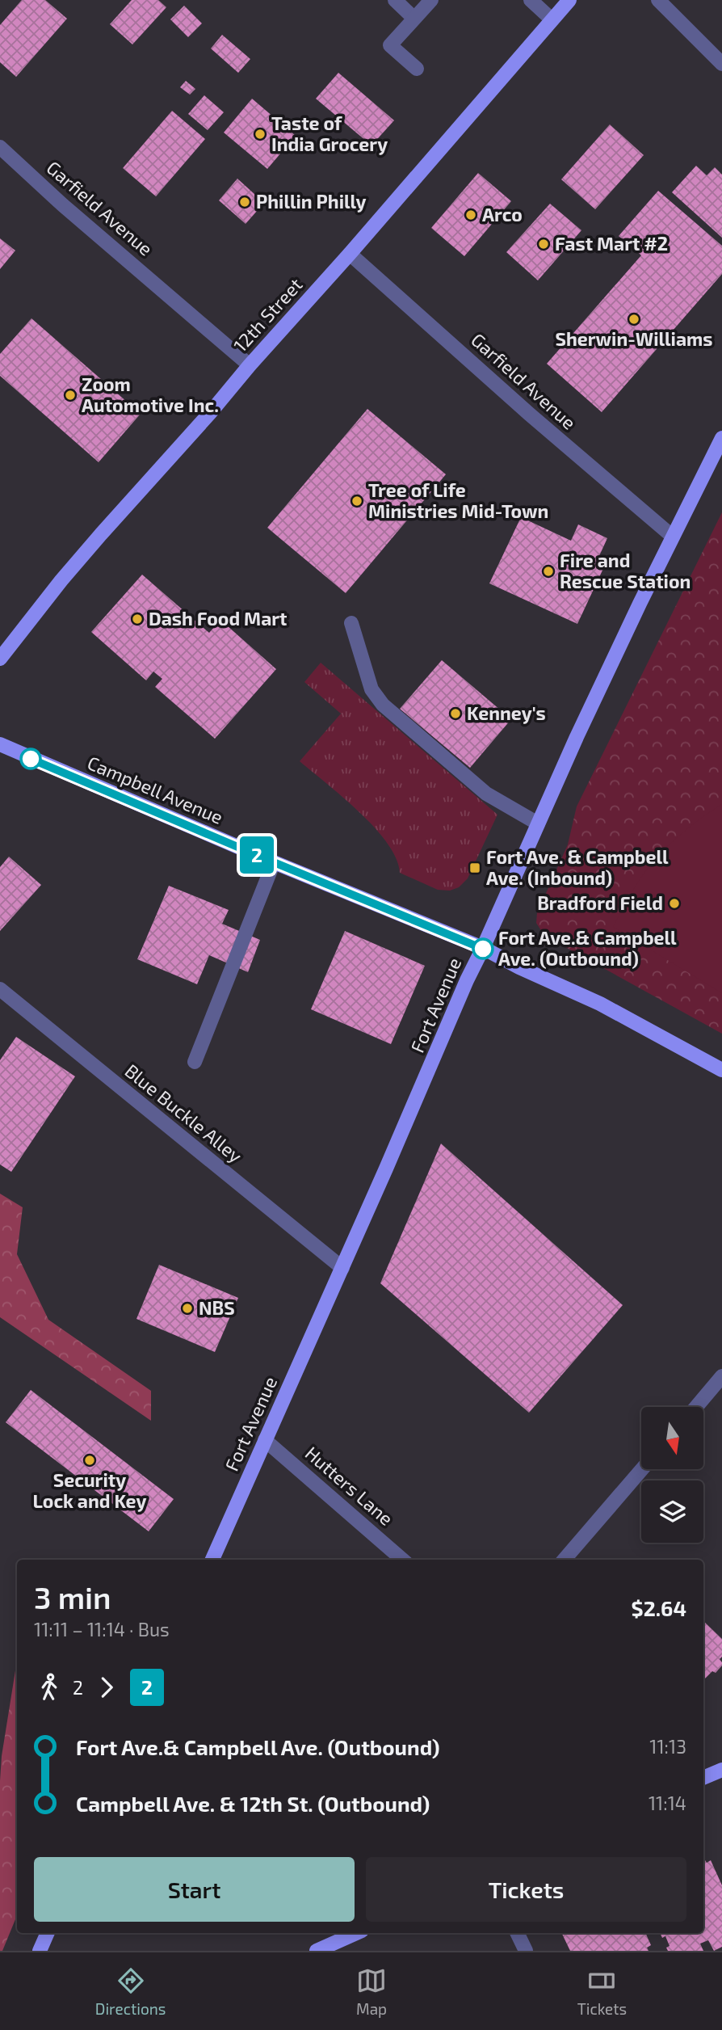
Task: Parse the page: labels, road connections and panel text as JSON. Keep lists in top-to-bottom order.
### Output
{
  "streets": {
    "main road": ["12th Street", "Campbell Avenue", "Fort Avenue"],
    "street": ["Garfield Avenue", "Blue Buckle Alley", "Hutters Lane"]
  },
  "crossings": [
    ["Garfield Avenue", "12th Street"],
    ["Garfield Avenue", "Fort Avenue"],
    ["Campbell Avenue", "Fort Avenue"],
    ["Fort Avenue", "Blue Buckle Alley"],
    ["Fort Avenue", "Hutters Lane"]
  ],
  "places": {
    "other": [
      "Taste of India Grocery",
      "Phillin Philly",
      "Arco",
      "Fast Mart #2",
      "Sherwin-Williams",
      "Zoom Automotive Inc.",
      "Tree of Life Ministries Mid-Town",
      "Fire and Rescue Station",
      "Dash Food Mart",
      "Kenney's",
      "Bradford Field",
      "Fort Ave.& Campbell Ave. (Outbound)",
      "NBS",
      "Security Lock and Key"
    ],
    "transit": ["Fort Ave. & Campbell Ave. (Inbound)"]
  },
  "lines": ["bus line 2"],
  "north": "bottom",
  "page": {
    "on_map": "2",
    "heading": ["3 min", "11:11 – 11:14 · Bus", "$2.64"],
    "legs": ["2", "2"],
    "list": [
      {
        "name": "Fort Ave.& Campbell Ave. (Outbound)",
        "value": "11:13"
      },
      {
        "name": "Campbell Ave. & 12th St. (Outbound)",
        "value": "11:14"
      }
    ],
    "buttons": ["Start", "Tickets"],
    "tabs": ["Directions", "Map", "Tickets"]
  }
}
